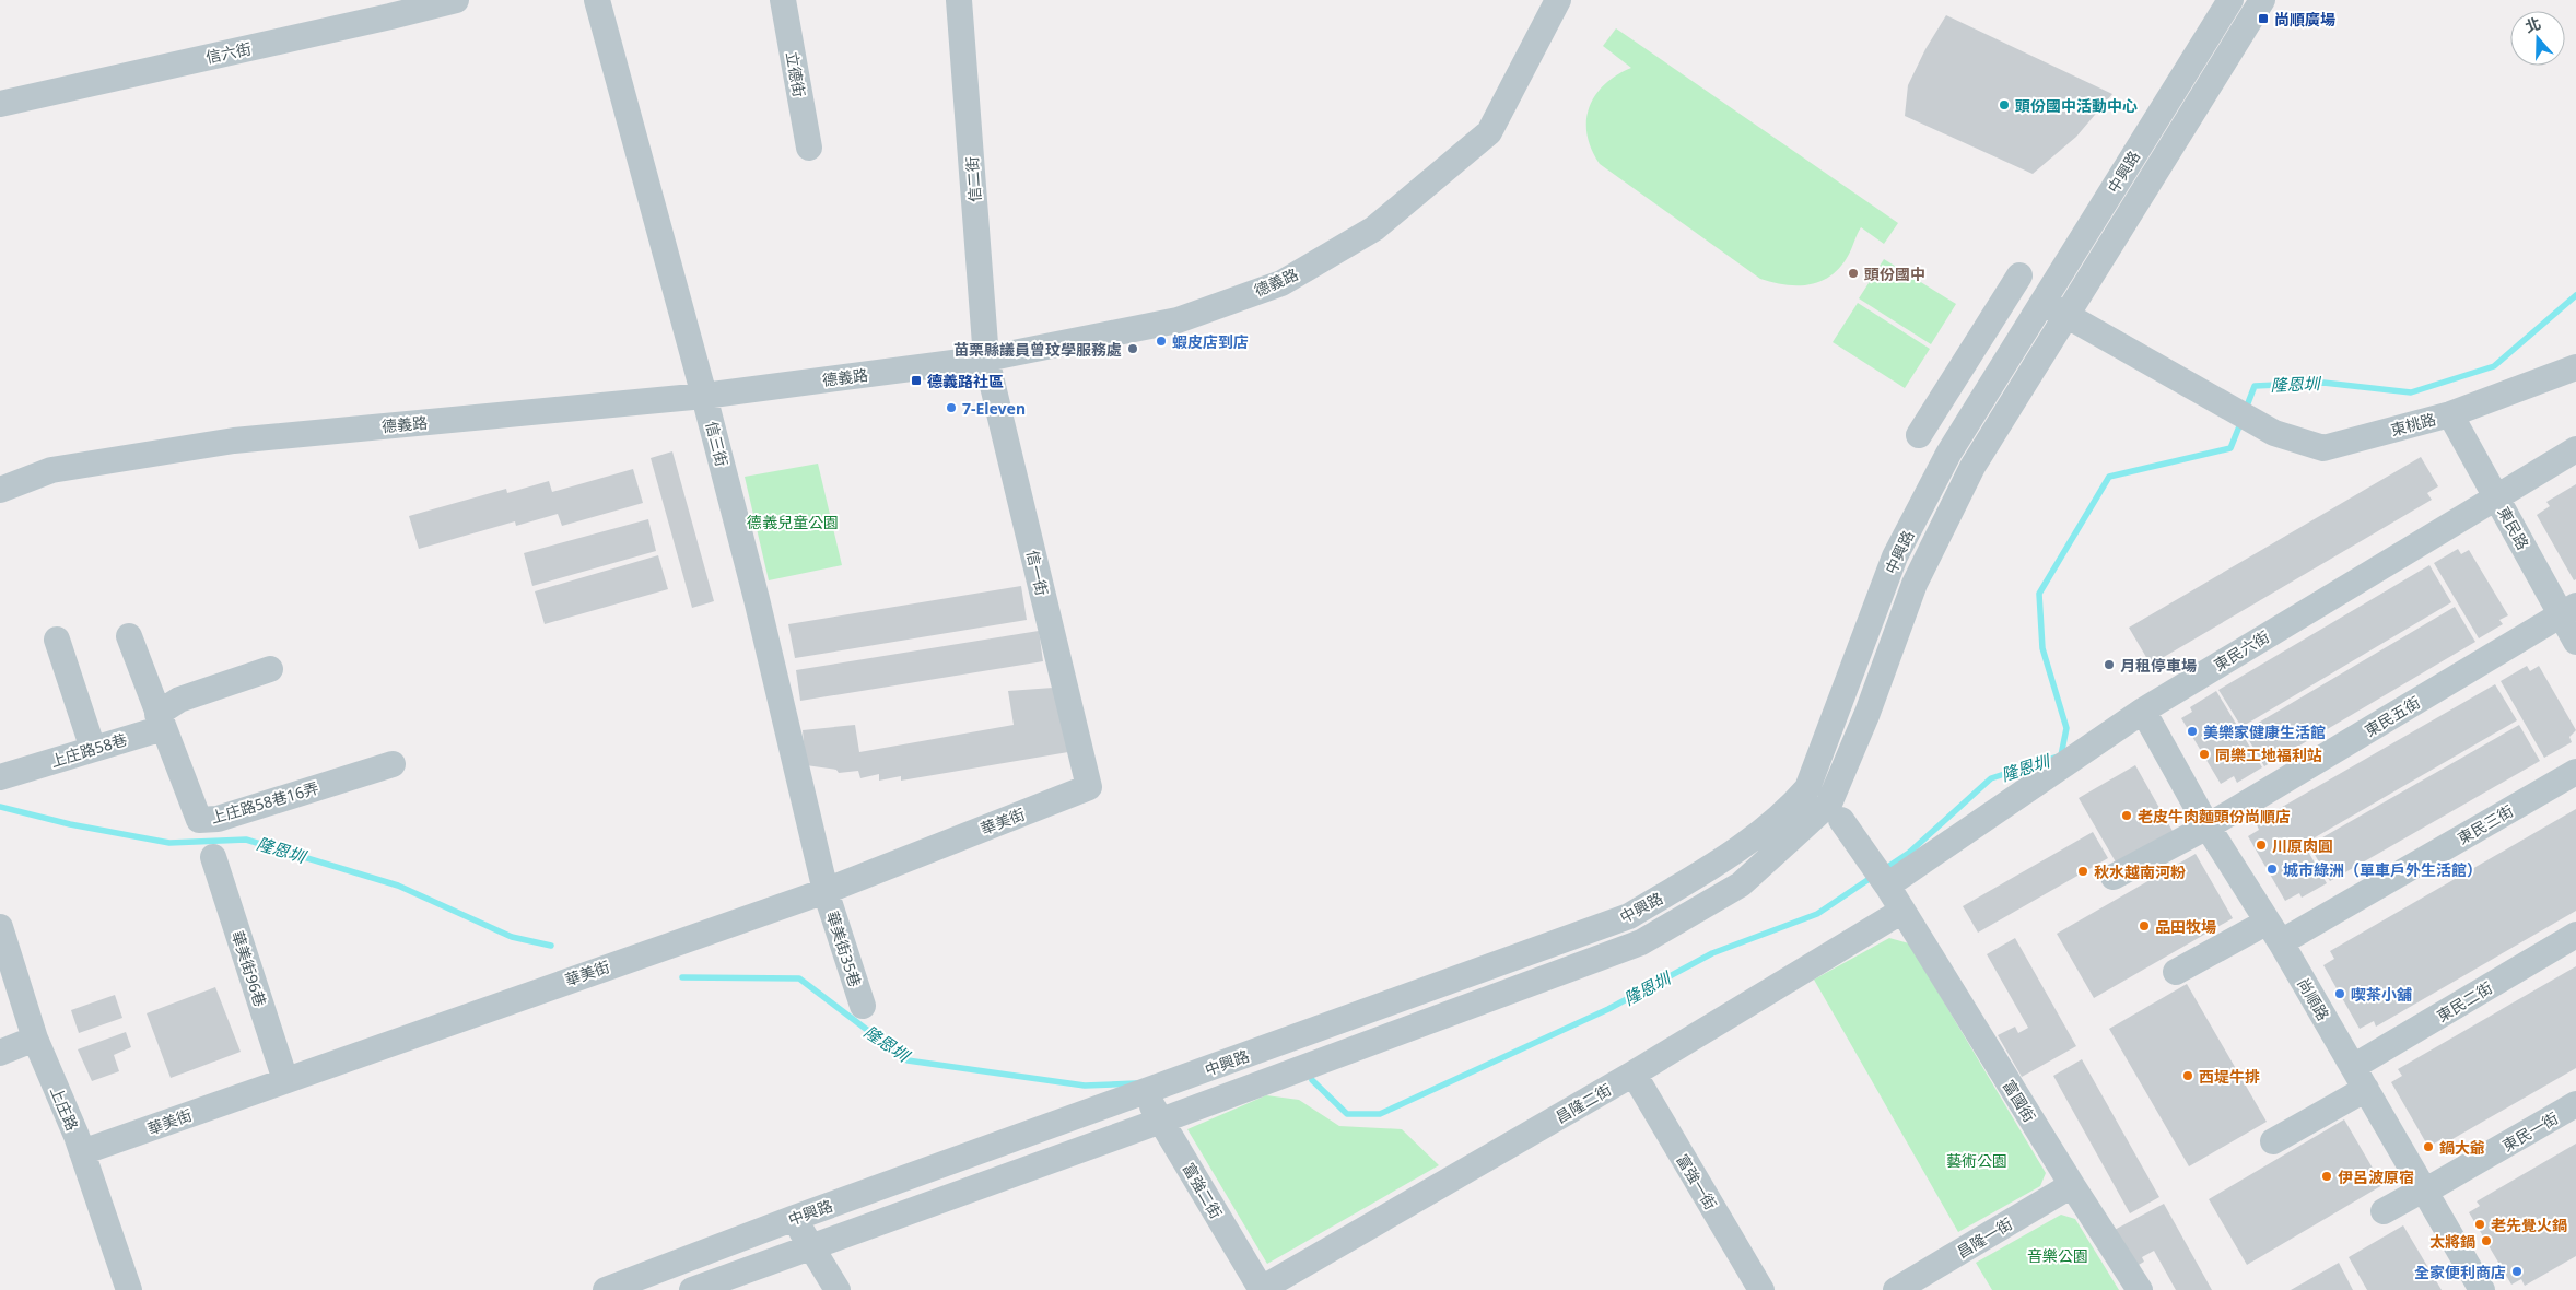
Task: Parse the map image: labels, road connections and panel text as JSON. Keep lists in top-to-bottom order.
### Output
{
  "streets": {
    "street": [
      "信六街",
      "立德街",
      "中興路",
      "信二街",
      "德義路",
      "東桃路",
      "信三街",
      "東民路",
      "信一街",
      "東民六街",
      "東民五街",
      "上庄路58巷",
      "上庄路58巷16弄",
      "華美街",
      "東民三街",
      "華美街35巷",
      "華美街96巷",
      "尚順路",
      "東民二街",
      "富國街",
      "昌隆二街",
      "上庄路",
      "東民一街",
      "富強一街",
      "富強二街",
      "昌隆一街"
    ]
  },
  "crossings": [
    ["中興路", "東桃路"],
    ["中興路", "富強二街"],
    ["信二街", "德義路"],
    ["信二街", "信一街"],
    ["德義路", "信三街"],
    ["德義路", "信一街"],
    ["東桃路", "東民路"],
    ["信三街", "華美街"],
    ["信三街", "華美街35巷"],
    ["東民路", "東民六街"],
    ["東民路", "東民五街"],
    ["信一街", "華美街"],
    ["東民六街", "尚順路"],
    ["東民五街", "尚順路"],
    ["上庄路58巷", "上庄路58巷16弄"],
    ["華美街", "華美街35巷"],
    ["華美街", "華美街96巷"],
    ["華美街", "上庄路"],
    ["東民三街", "尚順路"],
    ["尚順路", "東民二街"],
    ["尚順路", "東民一街"],
    ["富國街", "昌隆二街"],
    ["富國街", "昌隆一街"],
    ["昌隆二街", "富強一街"],
    ["昌隆二街", "富強二街"]
  ],
  "water": ["隆恩圳"],
  "parks": ["德義兒童公園", "藝術公園", "音樂公園"],
  "places": {
    "transit": ["尚順廣場", "德義路社區"],
    "other": [
      "頭份國中活動中心",
      "頭份國中",
      "蝦皮店到店",
      "苗栗縣議員曾玟學服務處",
      "7-Eleven",
      "月租停車場",
      "美樂家健康生活館",
      "同樂工地福利站",
      "老皮牛肉麵頭份尚順店",
      "川原肉圓",
      "城市綠洲（單車戶外生活館）",
      "秋水越南河粉",
      "品田牧場",
      "喫茶小舖",
      "西堤牛排",
      "鍋大爺",
      "伊呂波原宿",
      "老先覺火鍋",
      "太將鍋",
      "全家便利商店"
    ]
  },
  "north": "top"
}
